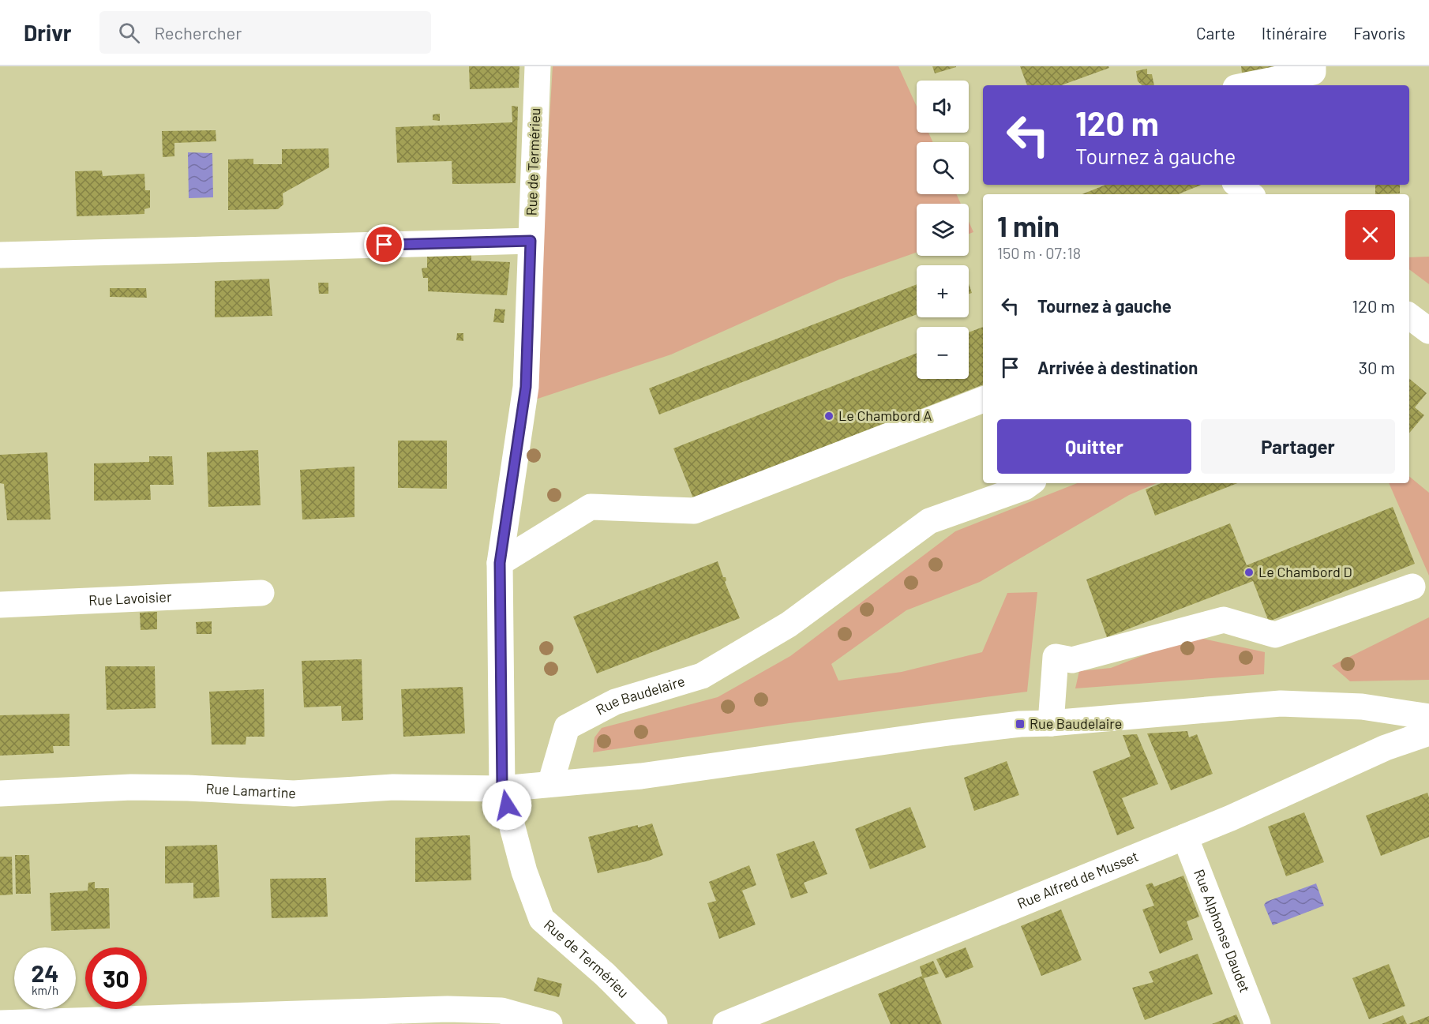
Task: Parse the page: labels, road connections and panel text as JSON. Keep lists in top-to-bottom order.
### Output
{
  "streets": {
    "street": [
      "Rue de Termérieu",
      "Rue Lavoisier",
      "Rue Baudelaire",
      "Rue Lamartine",
      "Rue Alfred de Musset",
      "Rue Alphonse Daudet"
    ]
  },
  "crossings": [
    ["Rue de Termérieu", "Rue Lamartine"],
    ["Rue Alfred de Musset", "Rue Alphonse Daudet"]
  ],
  "places": {
    "other": ["Le Chambord A", "Le Chambord D"],
    "transit": ["Rue Baudelaire"]
  },
  "page": {
    "header": "Drivr",
    "search": "Rechercher",
    "nav": ["Carte", "Itinéraire", "Favoris"],
    "map_buttons": ["+", "−"],
    "turn": ["120 m", "Tournez à gauche"],
    "heading": ["1 min", "150 m · 07:18"],
    "list": [
      {
        "name": "Tournez à gauche",
        "value": "120 m"
      },
      {
        "name": "Arrivée à destination",
        "value": "30 m"
      }
    ],
    "buttons": ["Quitter", "Partager"],
    "speed": "24 km/h",
    "limit": "30"
  }
}
